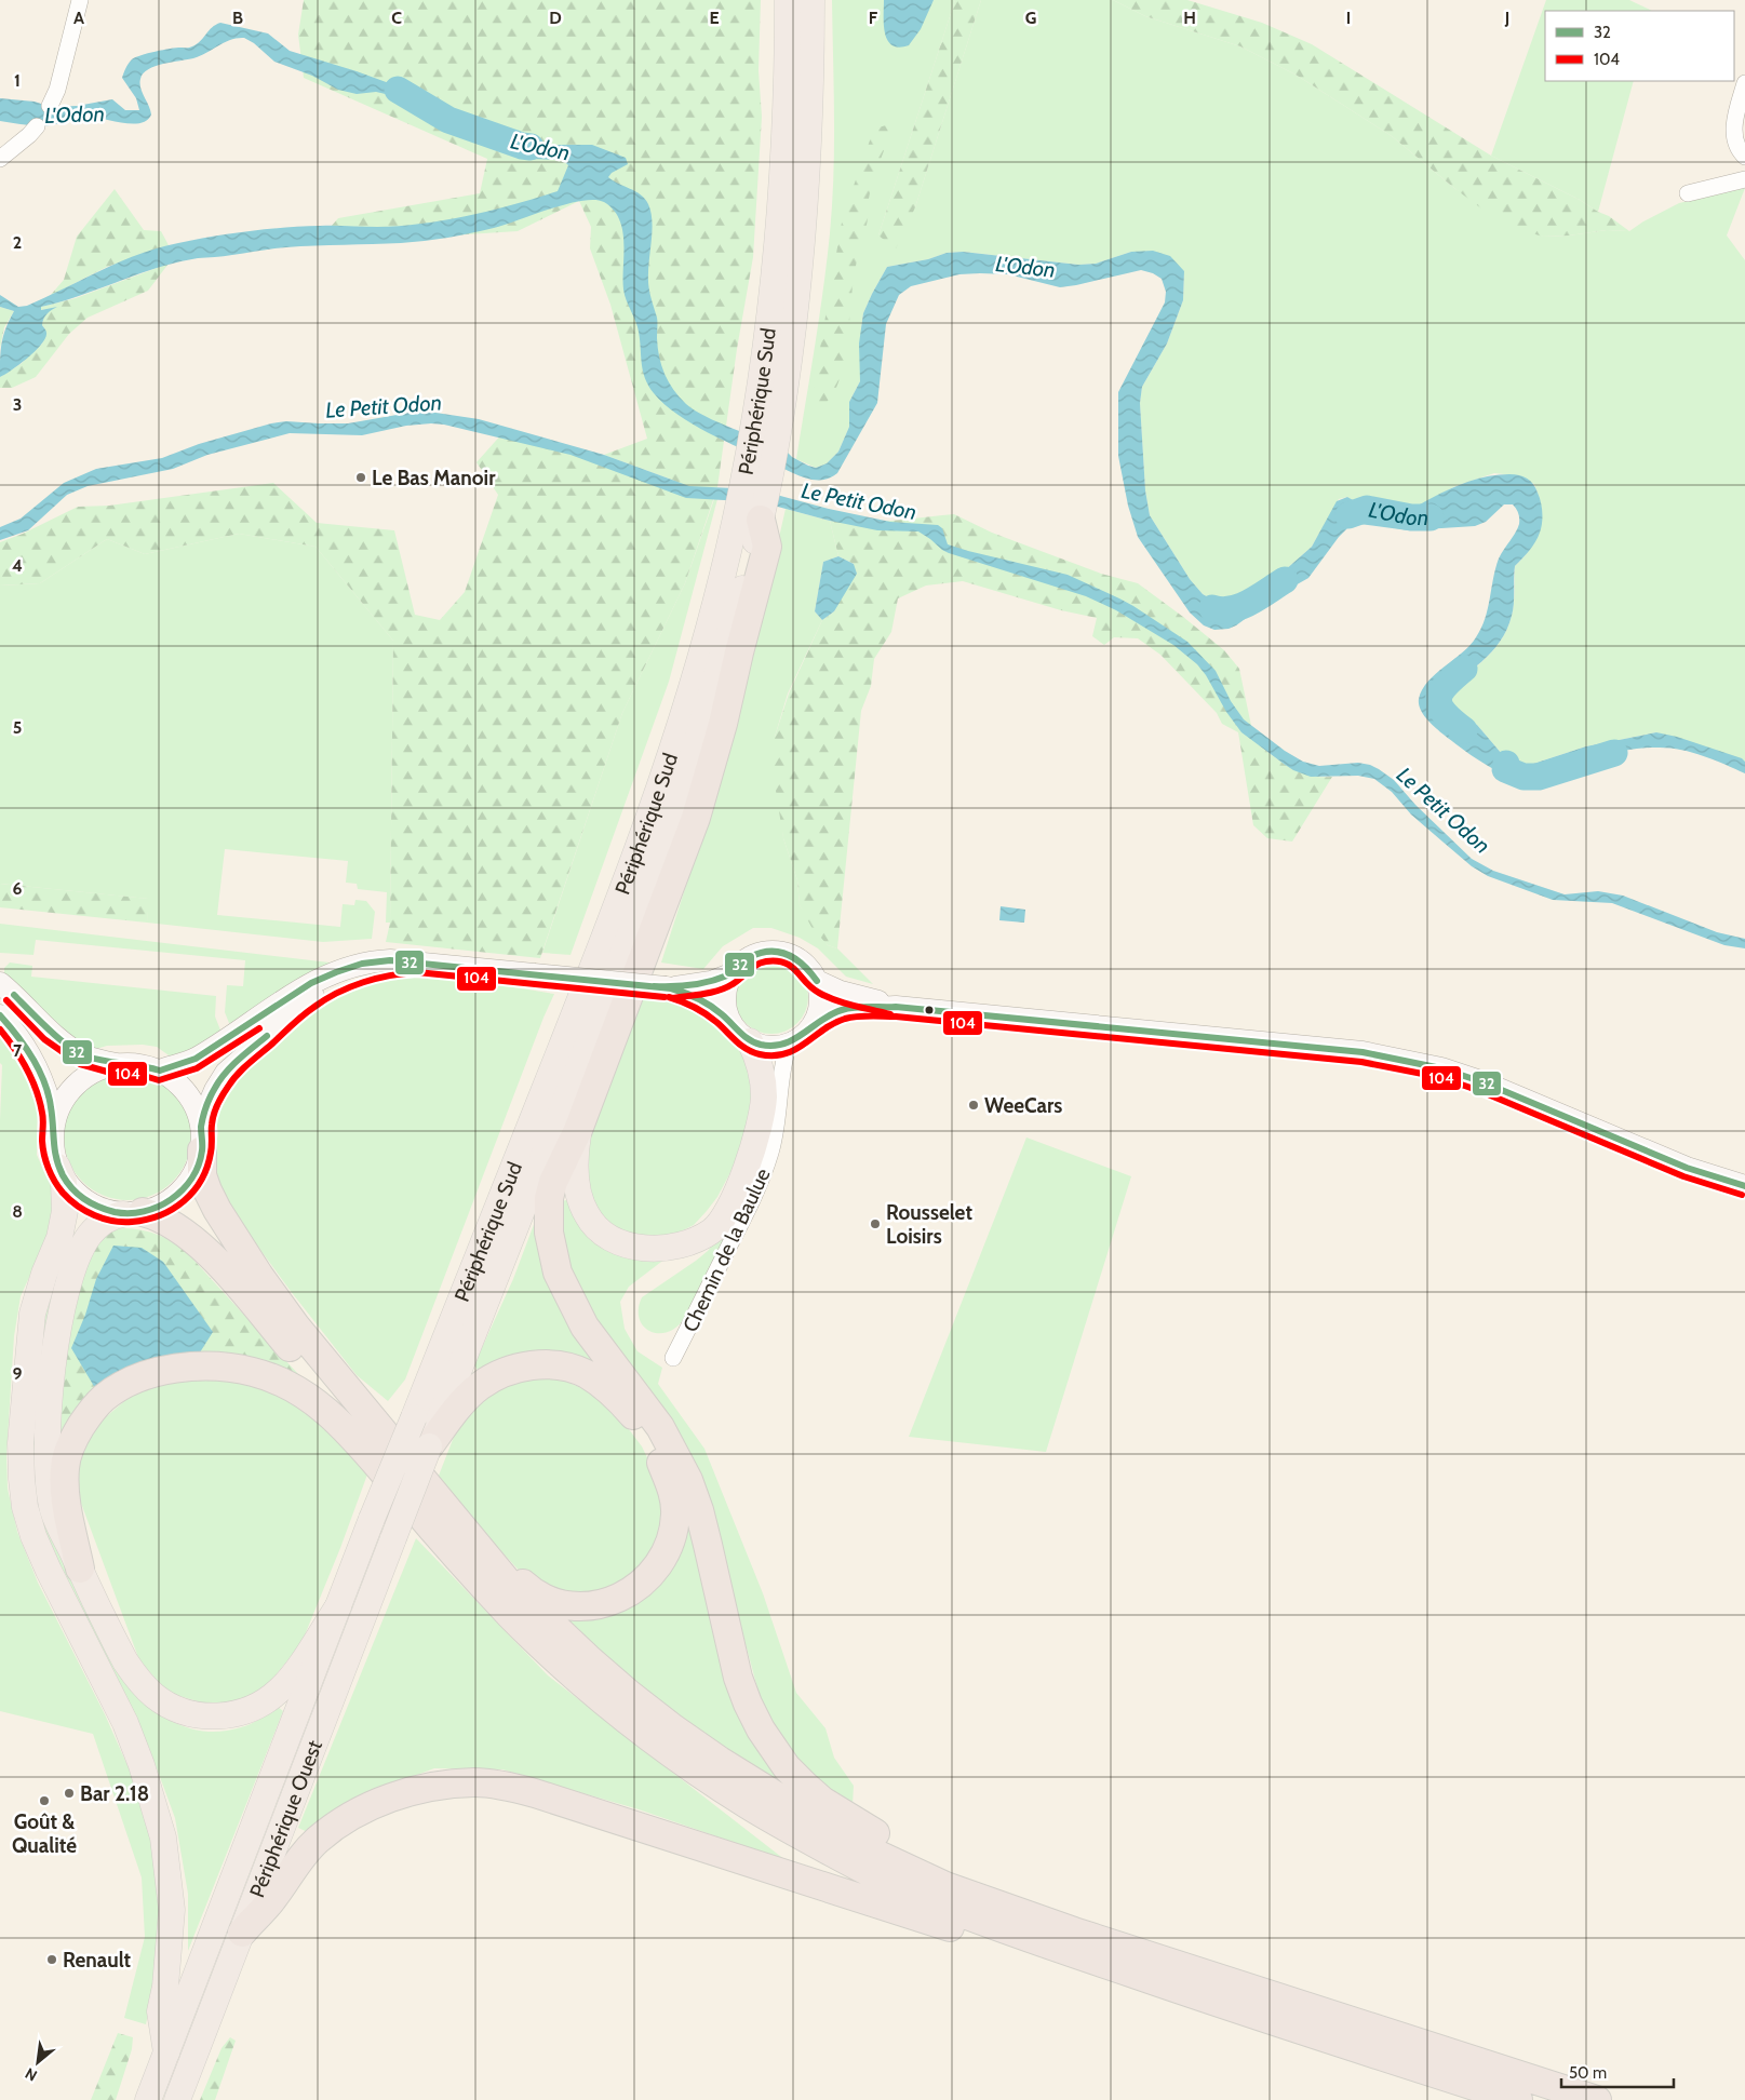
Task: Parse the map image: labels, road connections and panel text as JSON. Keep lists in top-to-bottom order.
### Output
{
  "streets": {
    "highway": ["Périphérique Sud", "Périphérique Ouest"],
    "street": ["Chemin de la Baulue"]
  },
  "crossings": [
    ["Périphérique Sud", "Périphérique Ouest"]
  ],
  "water": ["L'Odon", "Le Petit Odon"],
  "places": [
    "Le Bas Manoir",
    "WeeCars",
    "Rousselet Loisirs",
    "Bar 2.18",
    "Goût & Qualité",
    "Renault"
  ],
  "lines": ["transit line 32", "transit line 104"],
  "legend": ["32", "104"],
  "scale_bar": "50 m",
  "north": "bottom left",
  "grid": {
    "columns": [
      "A",
      "B",
      "C",
      "D",
      "E",
      "F",
      "G",
      "H",
      "I",
      "J"
    ],
    "rows": [
      "1",
      "2",
      "3",
      "4",
      "5",
      "6",
      "7",
      "8",
      "9"
    ]
  }
}
